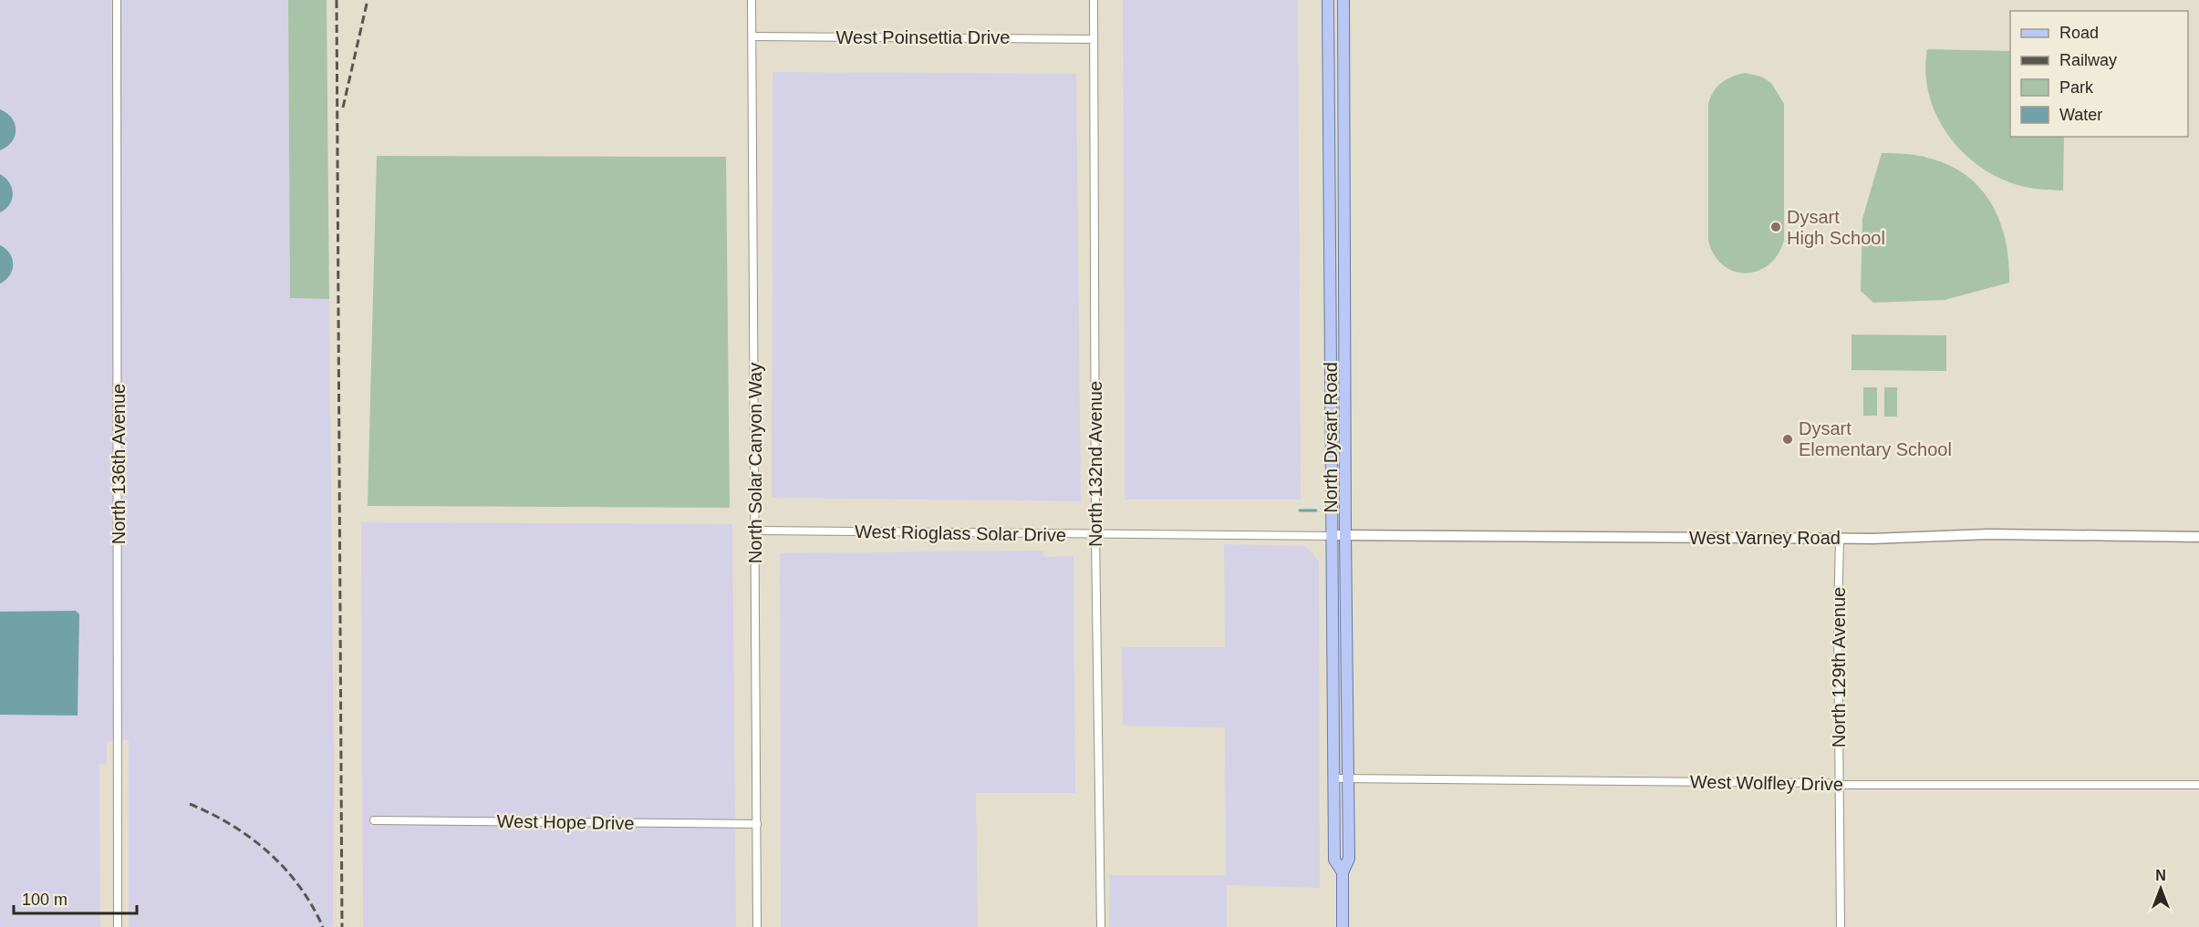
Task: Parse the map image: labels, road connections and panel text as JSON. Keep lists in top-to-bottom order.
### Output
{
  "streets": {
    "main road": ["North Dysart Road"],
    "street": [
      "West Poinsettia Drive",
      "North Solar Canyon Way",
      "North 136th Avenue",
      "North 132nd Avenue",
      "West Rioglass Solar Drive",
      "West Varney Road",
      "North 129th Avenue",
      "West Wolfley Drive",
      "West Hope Drive"
    ]
  },
  "crossings": [
    ["West Poinsettia Drive", "North Solar Canyon Way"],
    ["West Poinsettia Drive", "North 132nd Avenue"],
    ["North Dysart Road", "West Rioglass Solar Drive"],
    ["North Dysart Road", "West Varney Road"],
    ["North Dysart Road", "West Wolfley Drive"],
    ["North Solar Canyon Way", "West Rioglass Solar Drive"],
    ["North Solar Canyon Way", "West Hope Drive"],
    ["North 132nd Avenue", "West Rioglass Solar Drive"],
    ["West Rioglass Solar Drive", "West Varney Road"],
    ["West Varney Road", "North 129th Avenue"],
    ["North 129th Avenue", "West Wolfley Drive"]
  ],
  "places": ["Dysart High School", "Dysart Elementary School"],
  "legend": [
    "Road",
    "Railway",
    "Park",
    "Water"
  ],
  "scale_bar": "100 m",
  "north": "top"
}
